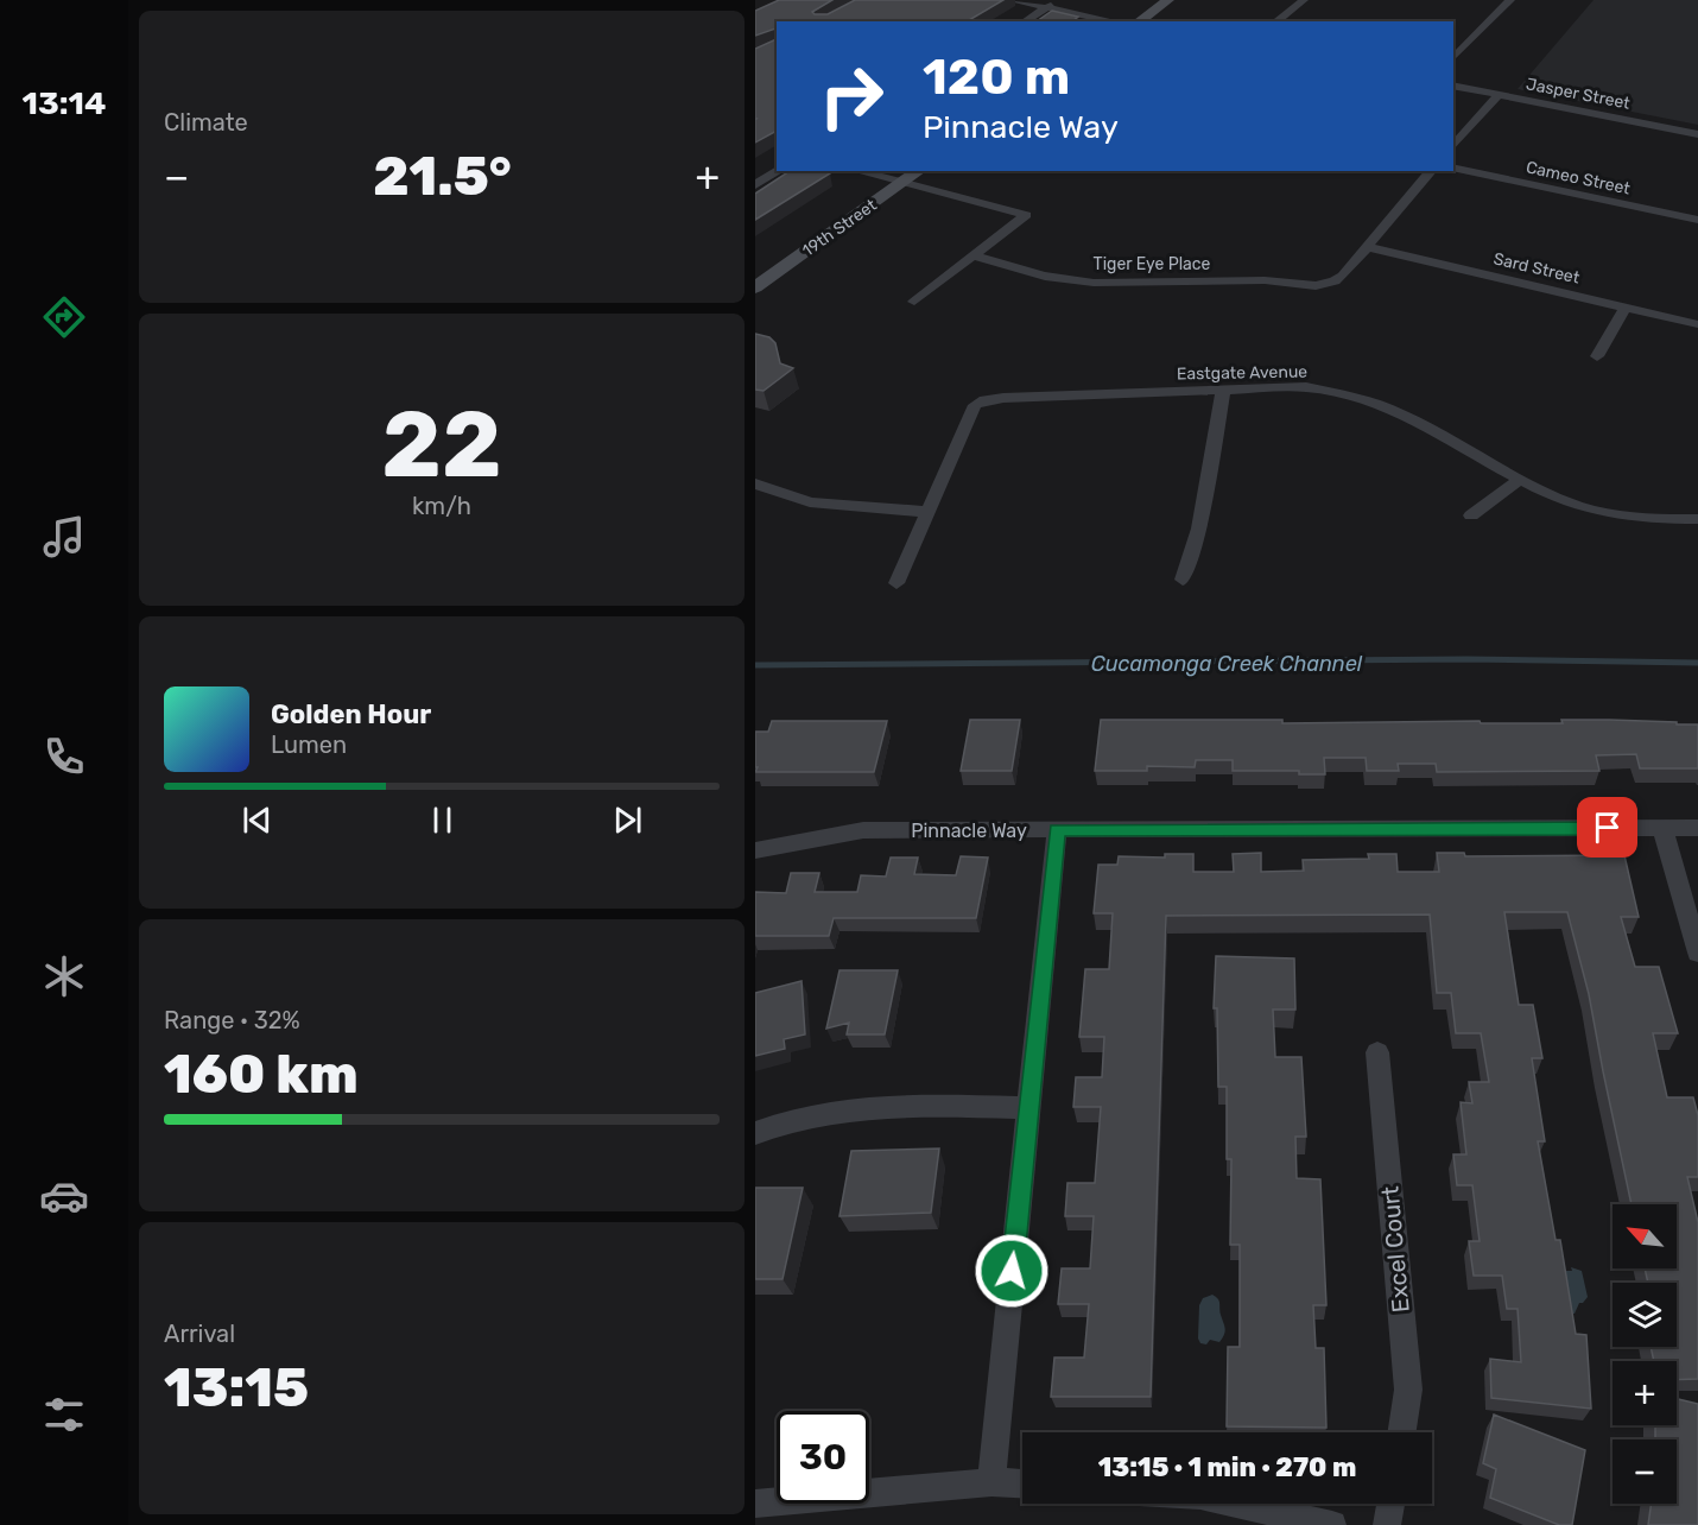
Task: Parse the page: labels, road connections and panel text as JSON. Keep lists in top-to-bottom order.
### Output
{
  "streets": {
    "main road": ["19th Street"],
    "street": [
      "Jasper Street",
      "Cameo Street",
      "Tiger Eye Place",
      "Sard Street",
      "Eastgate Avenue",
      "Pinnacle Way",
      "Excel Court"
    ]
  },
  "crossings": [
    ["Tiger Eye Place", "Sard Street"]
  ],
  "water": ["Cucamonga Creek Channel"],
  "north": "top left",
  "page": {
    "tabs": "13:14",
    "tile": [
      "Climate",
      ["22", "km/h"],
      ["Range · 32%", "160 km"],
      ["Arrival", "13:15"]
    ],
    "turn": ["120 m", "Pinnacle Way"],
    "heat": ["−", "21.5°", "+"],
    "song": ["Golden Hour", "Lumen"],
    "map_buttons": ["+", "−"],
    "limit": "30",
    "trip": "13:15 · 1 min · 270 m"
  }
}
